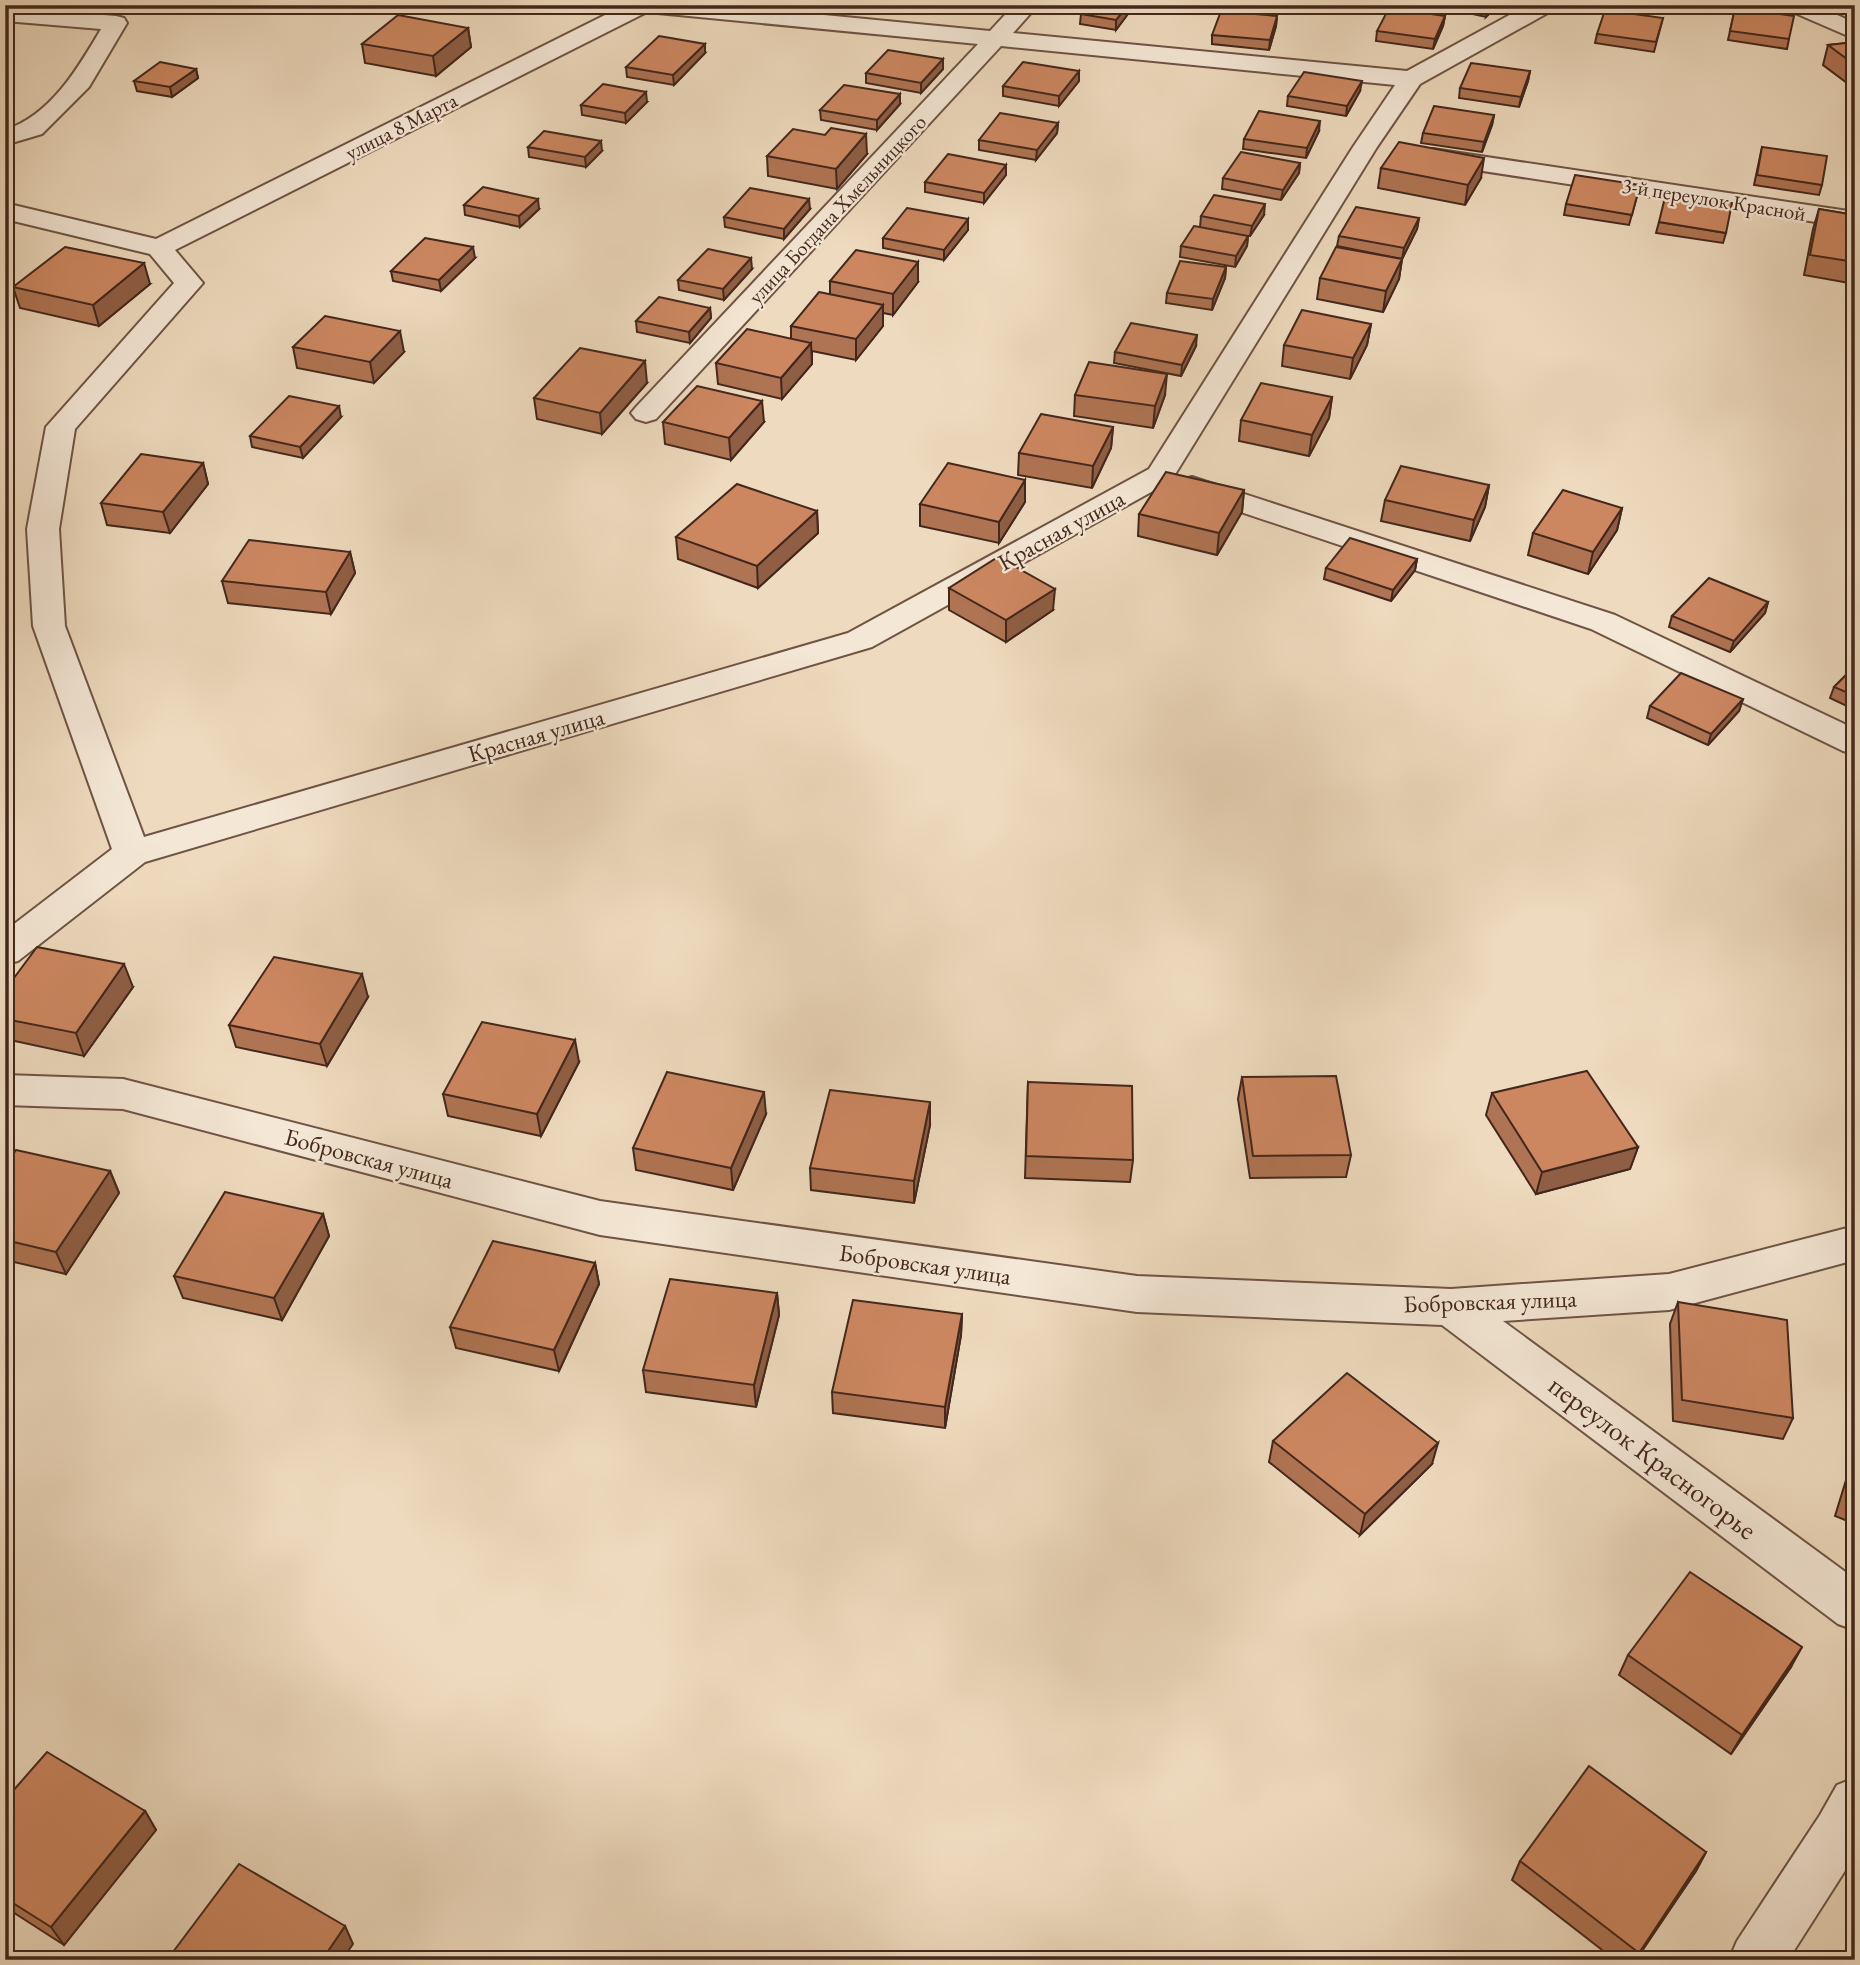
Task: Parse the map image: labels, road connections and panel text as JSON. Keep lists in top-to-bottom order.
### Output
{
  "streets": {
    "street": [
      "улица 8 Марта",
      "3-й переулок Красной",
      "улица Богдана Хмельницкого",
      "Красная улица",
      "Бобровская улица",
      "переулок Красногорье"
    ]
  },
  "crossings": [
    ["3-й переулок Красной", "Красная улица"],
    ["Бобровская улица", "переулок Красногорье"]
  ]
}
